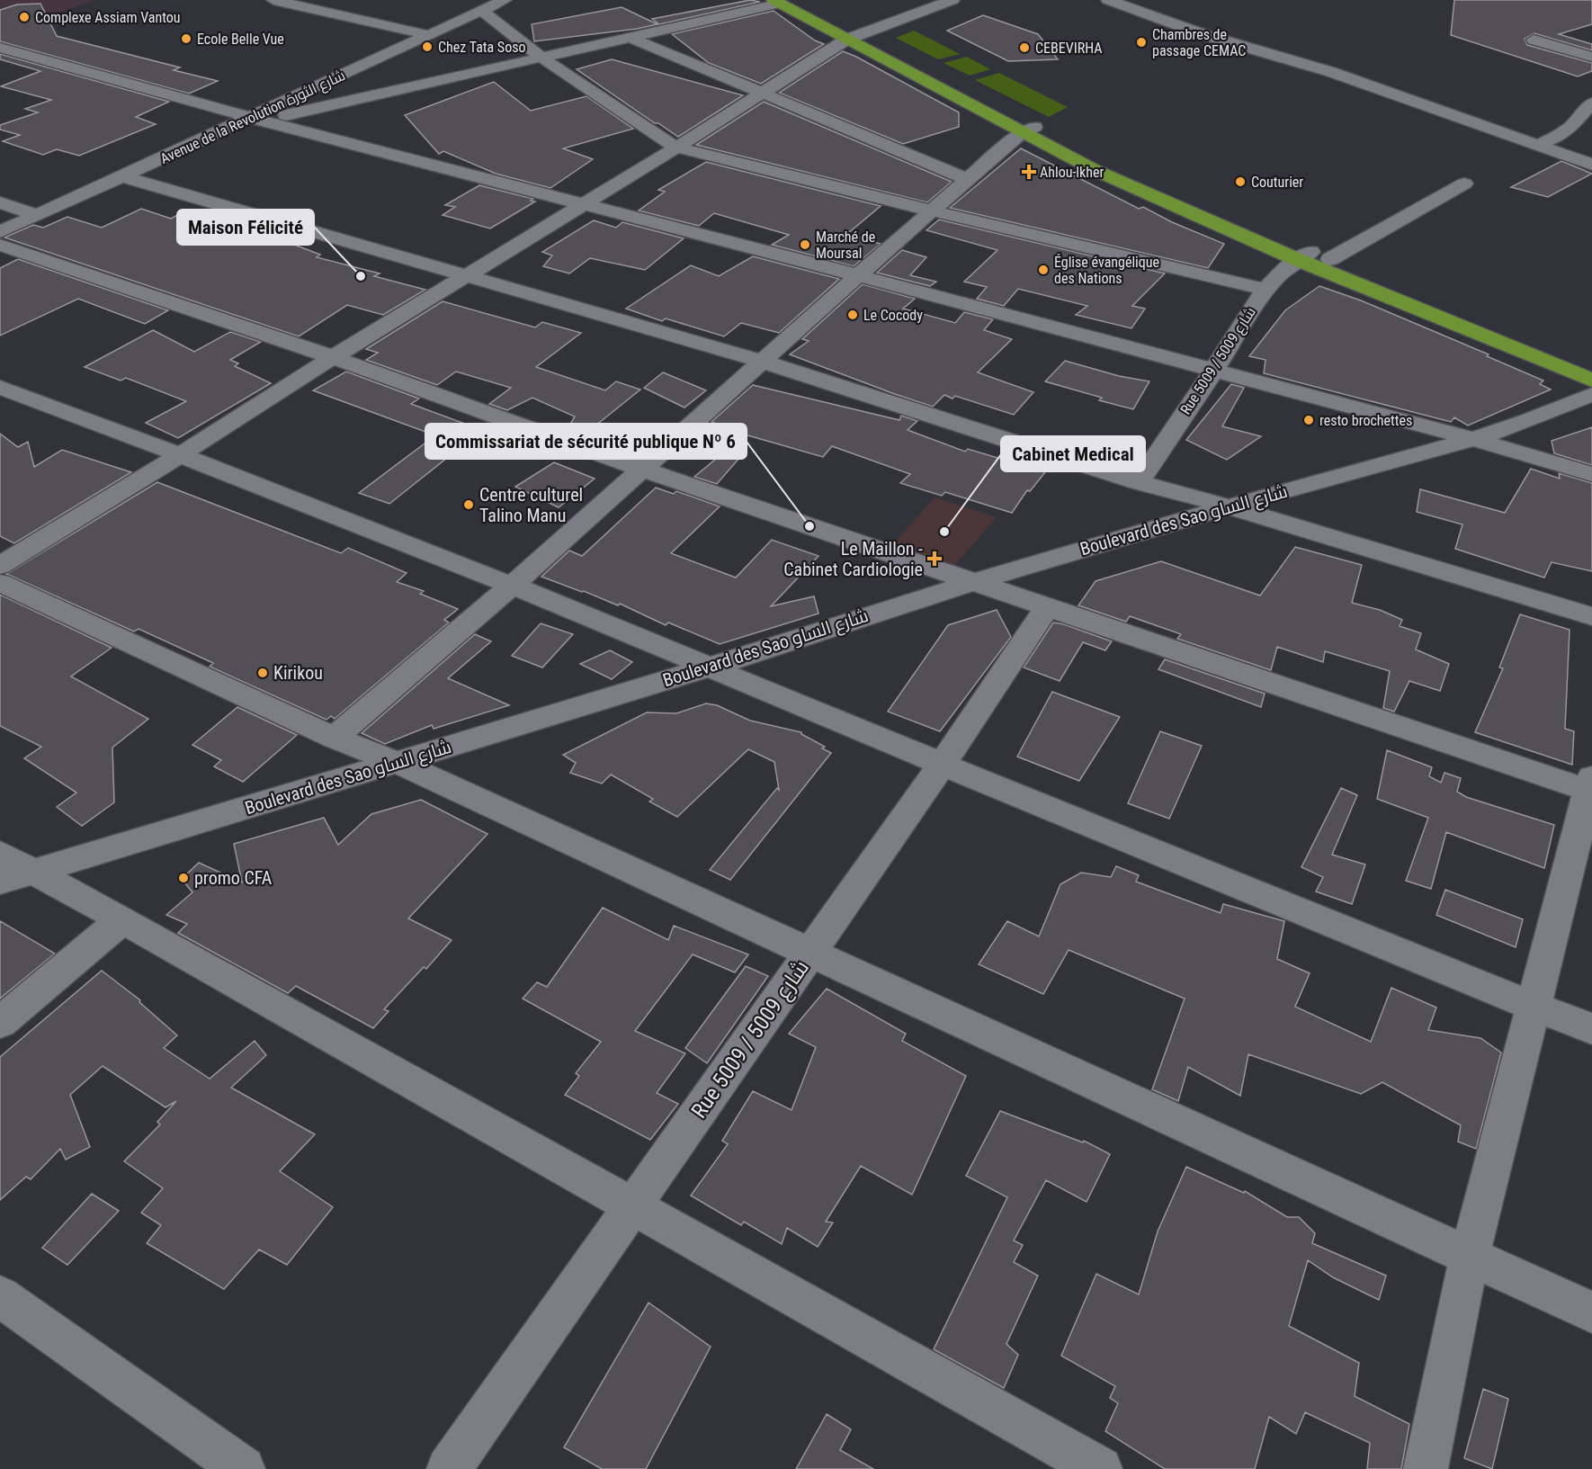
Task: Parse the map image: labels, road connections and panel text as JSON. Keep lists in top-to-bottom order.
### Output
{
  "streets": {
    "street": ["Avenue de la Revolution شارع الثورة", "Rue 5009 / شارع 5009", "Boulevard des Sao شارع الساو"]
  },
  "places": {
    "other": [
      "Complexe Assiam Vantou",
      "Ecole Belle Vue",
      "Chambres de passage CEMAC",
      "Chez Tata Soso",
      "CEBEVIRHA",
      "Couturier",
      "Marché de Moursal",
      "Église évangélique des Nations",
      "Maison Félicité",
      "Le Cocody",
      "resto brochettes",
      "Centre culturel Talino Manu",
      "Commissariat de sécurité publique Nº 6",
      "Cabinet Medical",
      "Kirikou",
      "promo CFA"
    ],
    "health": ["Ahlou-lkher", "Le Maillon - Cabinet Cardiologie"]
  }
}
